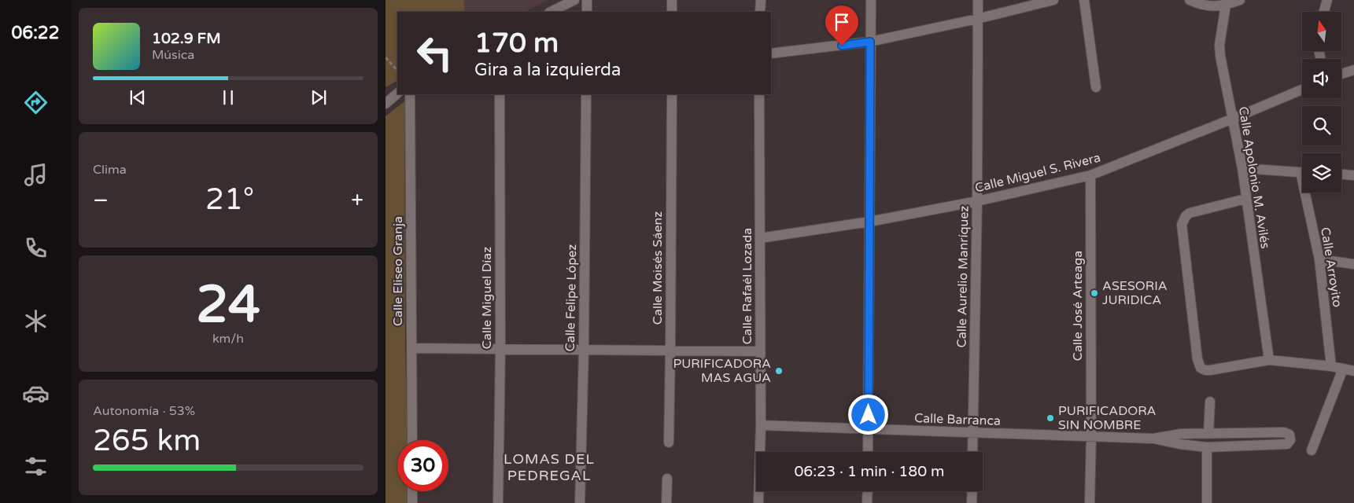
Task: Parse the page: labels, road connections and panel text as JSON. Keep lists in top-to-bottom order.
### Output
{
  "streets": {
    "street": [
      "Calle Miguel S. Rivera",
      "Calle Apolonio M. Avilés",
      "Calle Arroyito",
      "Calle Moisés Sáenz",
      "Calle Eliseo Granja",
      "Calle Aurelio Manríquez",
      "Calle Rafaél Lozada",
      "Calle Miguel Díaz",
      "Calle Felipe López",
      "Calle José Arteaga",
      "Calle Barranca"
    ]
  },
  "crossings": [
    ["Calle Miguel S. Rivera", "Calle Apolonio M. Avilés"],
    ["Calle Miguel S. Rivera", "Calle Aurelio Manríquez"],
    ["Calle Miguel S. Rivera", "Calle Rafaél Lozada"],
    ["Calle Miguel S. Rivera", "Calle José Arteaga"],
    ["Calle Aurelio Manríquez", "Calle Barranca"],
    ["Calle Rafaél Lozada", "Calle Barranca"],
    ["Calle José Arteaga", "Calle Barranca"]
  ],
  "districts": ["LOMAS DEL PEDREGAL"],
  "places": ["ASESORIA JURIDICA", "PURIFICADORA MAS AGUA", "PURIFICADORA SIN NOMBRE"],
  "north": "top",
  "page": {
    "tabs": "06:22",
    "turn": ["170 m", "Gira a la izquierda"],
    "song": ["102.9 FM", "Música"],
    "tile": [
      "Clima",
      ["24", "km/h"],
      ["Autonomía · 53%", "265 km"]
    ],
    "heat": ["−", "21°", "+"],
    "limit": "30",
    "trip": "06:23 · 1 min · 180 m"
  }
}
